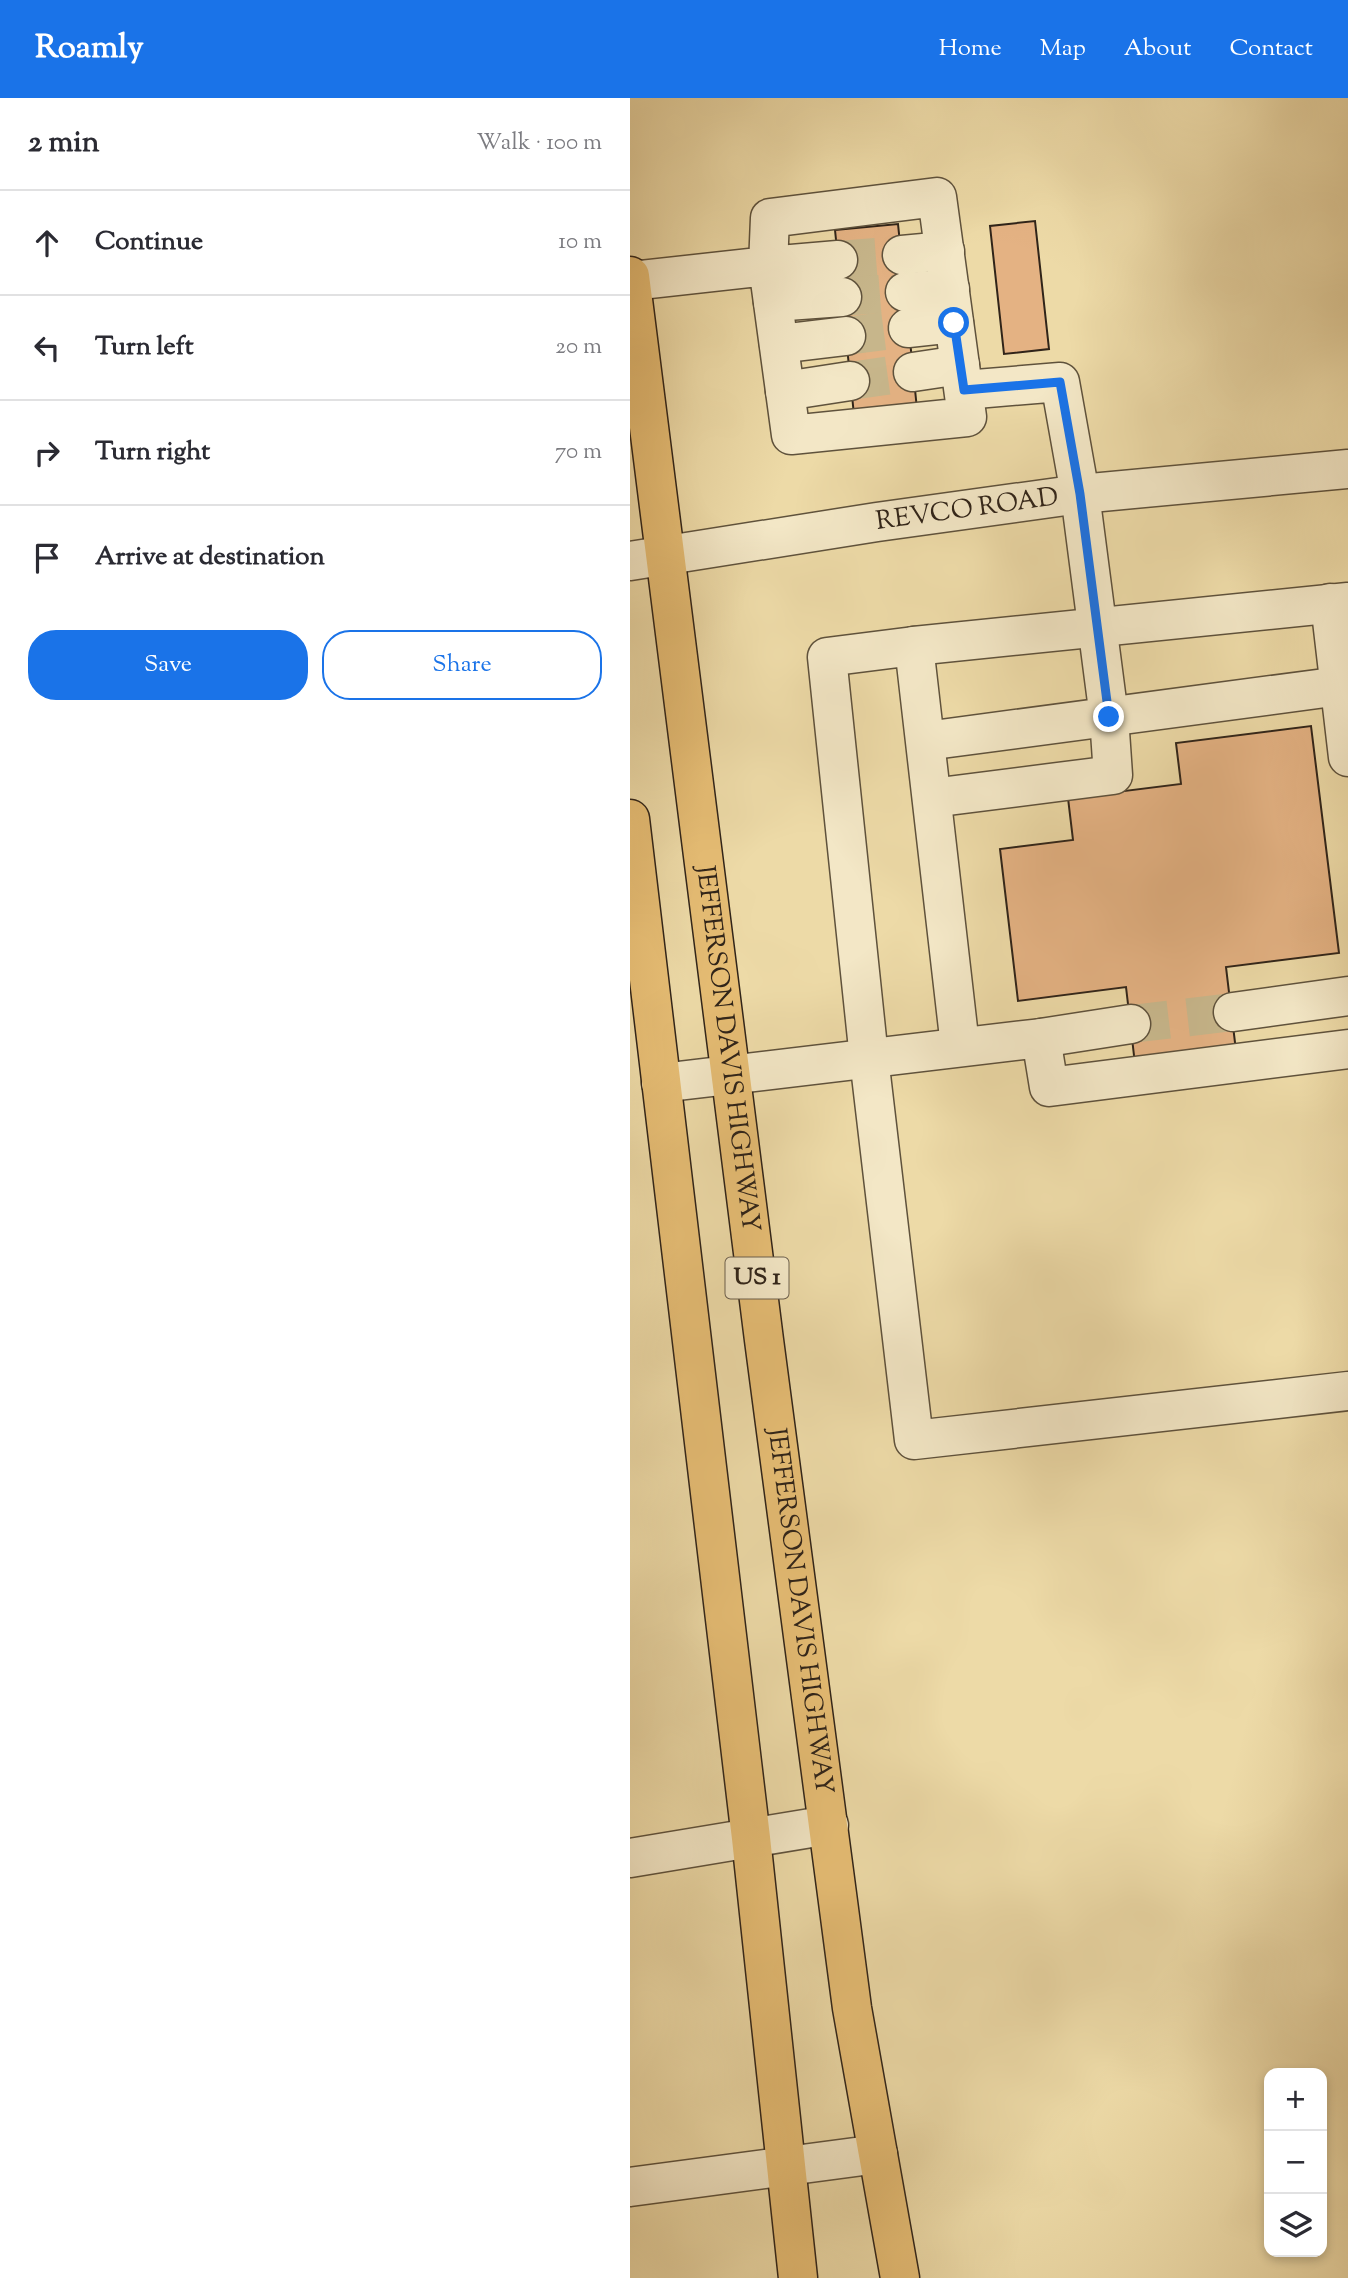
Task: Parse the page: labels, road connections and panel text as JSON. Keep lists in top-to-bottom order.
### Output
{
  "streets": {
    "highway": ["JEFFERSON DAVIS HIGHWAY", "US 1"],
    "street": ["REVCO ROAD"]
  },
  "crossings": [
    ["REVCO ROAD", "JEFFERSON DAVIS HIGHWAY"]
  ],
  "page": {
    "header": "Roamly",
    "nav": [
      "Home",
      "Map",
      "About",
      "Contact"
    ],
    "heading": ["2 min", "Walk · 100 m"],
    "list": [
      ["Continue", "10 m"],
      ["Turn left", "20 m"],
      ["Turn right", "70 m"],
      "Arrive at destination"
    ],
    "buttons": ["Save", "Share"],
    "map_buttons": ["+", "−"]
  }
}
